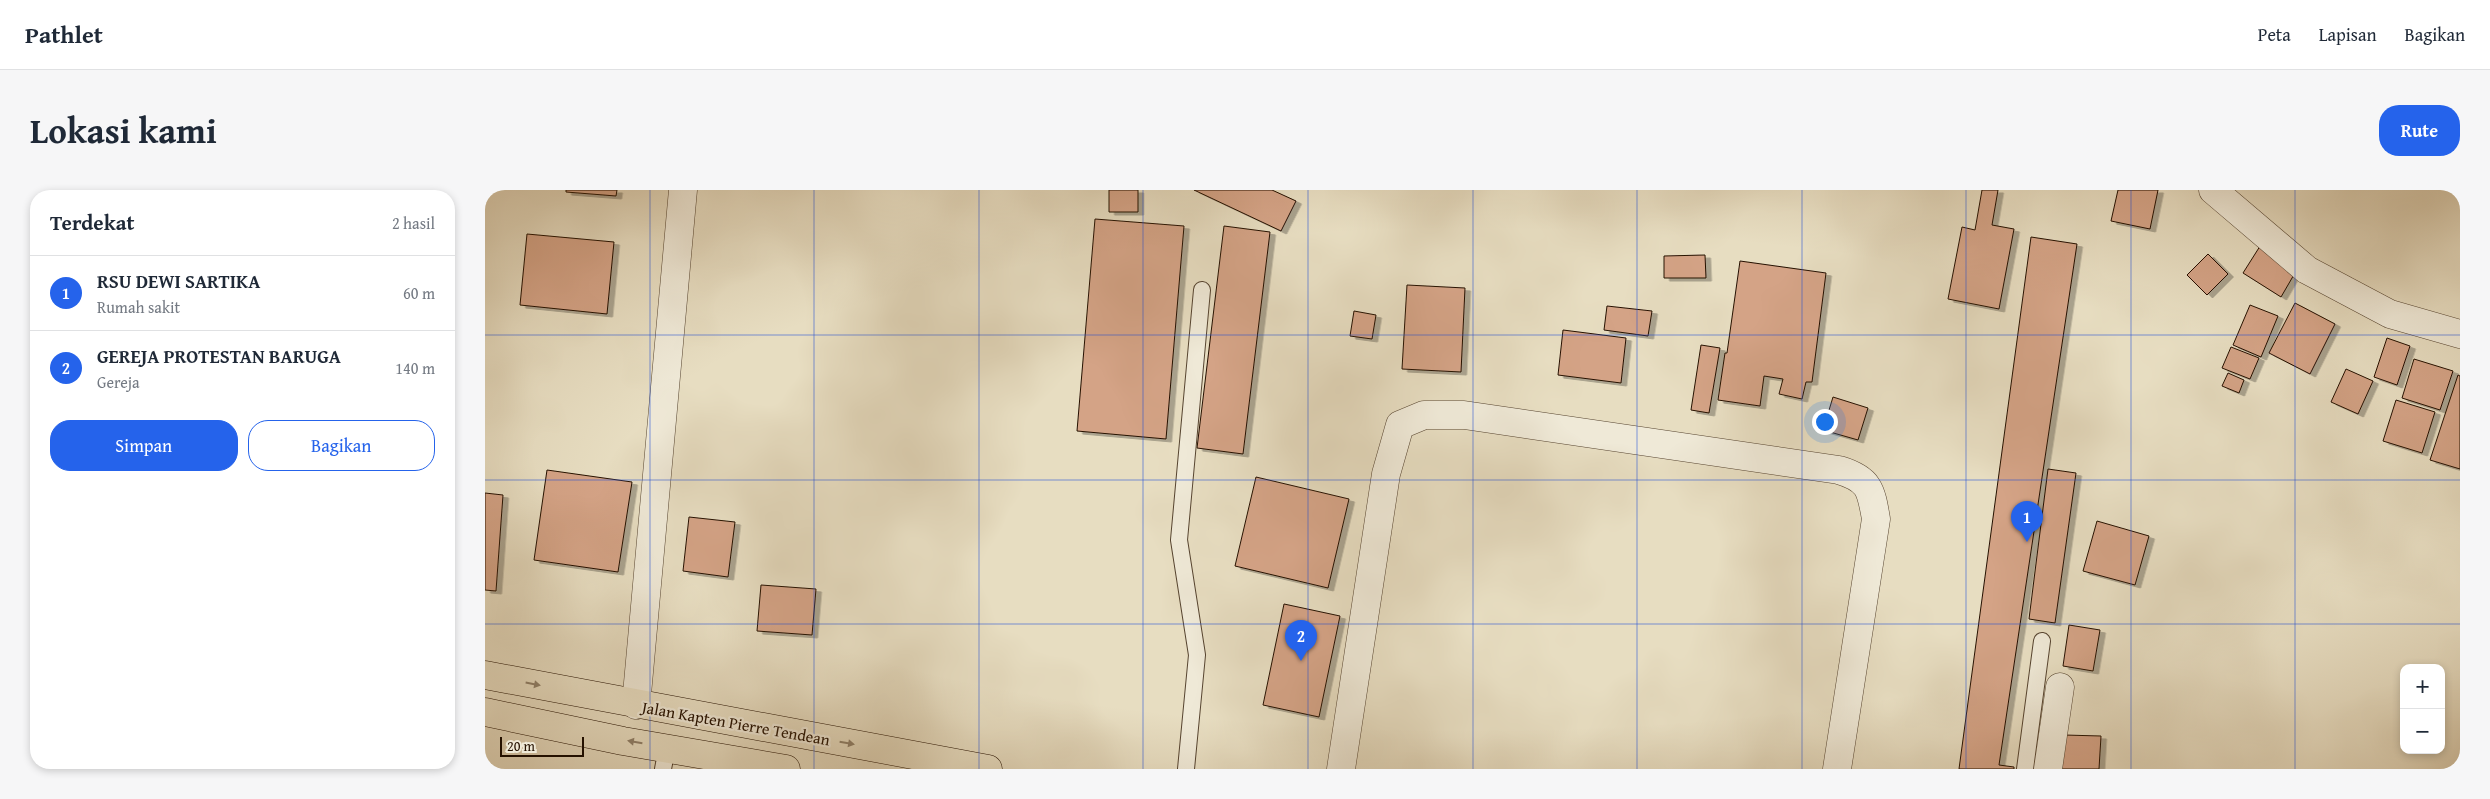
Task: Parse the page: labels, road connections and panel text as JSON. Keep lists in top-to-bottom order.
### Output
{
  "streets": {
    "highway": ["Jalan Kapten Pierre Tendean"]
  },
  "scale_bar": "20 m",
  "page": {
    "header": "Pathlet",
    "nav": ["Peta", "Lapisan", "Bagikan"],
    "title": "Lokasi kami",
    "buttons": [
      "Rute",
      ["Simpan", "Bagikan"]
    ],
    "heading": ["Terdekat", "2 hasil"],
    "list": [
      {
        "mark": "1",
        "name": "RSU DEWI SARTIKA",
        "note": "Rumah sakit",
        "value": "60 m"
      },
      {
        "mark": "2",
        "name": "GEREJA PROTESTAN BARUGA",
        "note": "Gereja",
        "value": "140 m"
      }
    ],
    "pins": ["1", "2"],
    "map_buttons": ["+", "−"],
    "scale": "20 m"
  }
}
